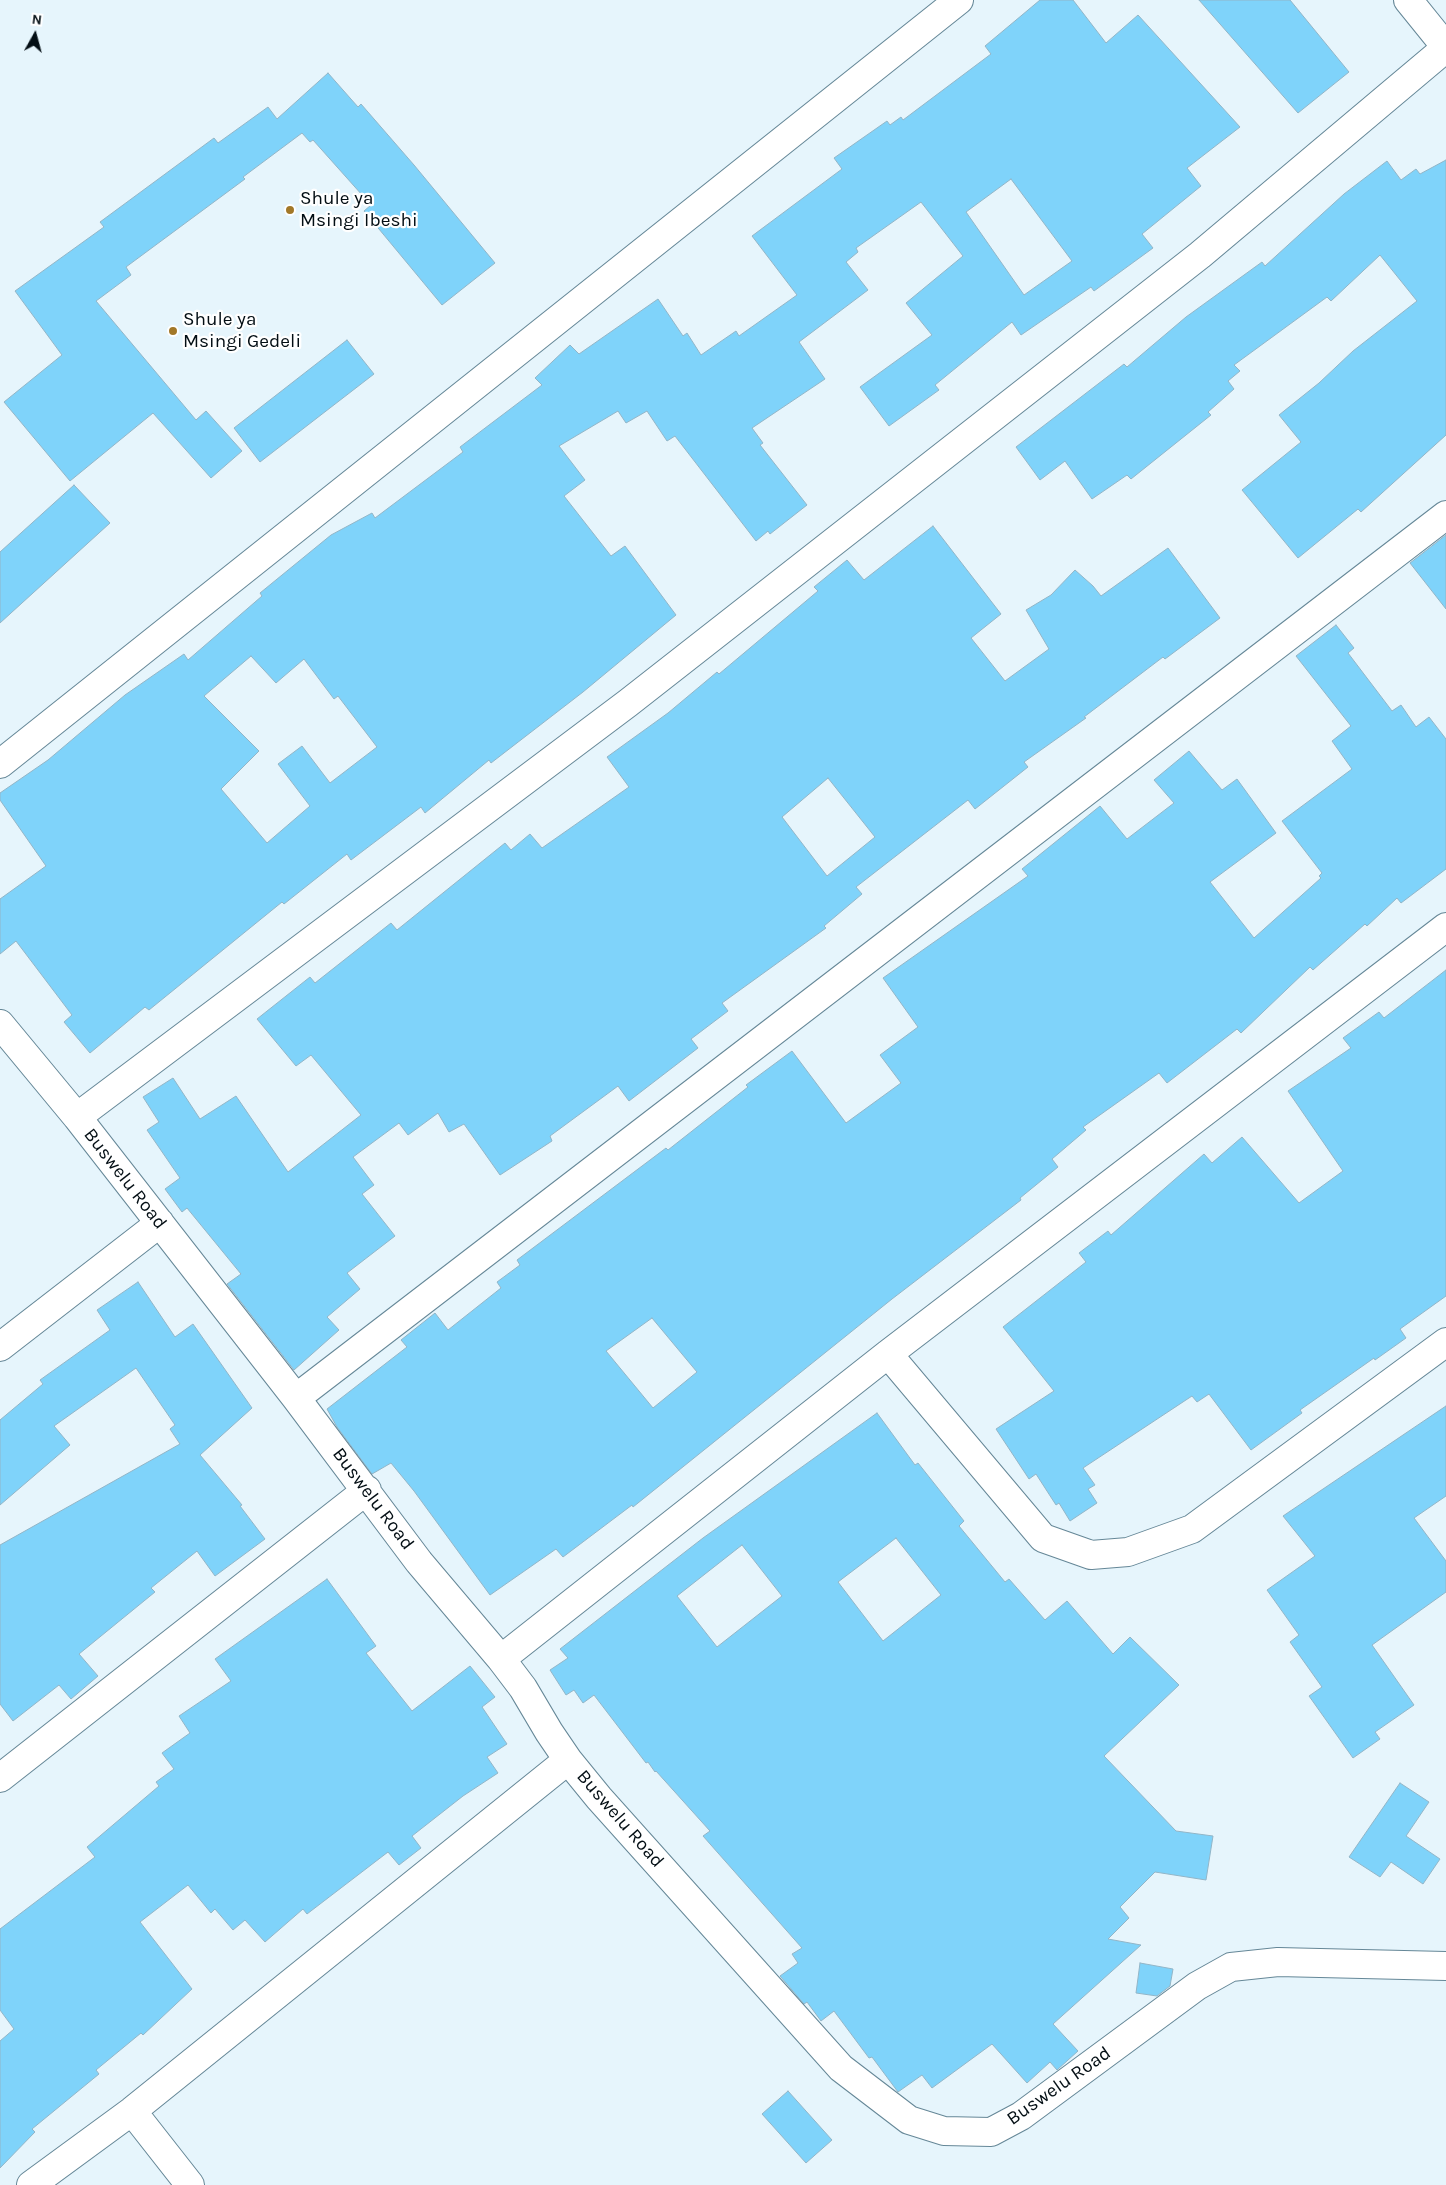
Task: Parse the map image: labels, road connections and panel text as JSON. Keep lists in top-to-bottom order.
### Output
{
  "streets": {
    "street": ["Buswelu Road"]
  },
  "places": ["Shule ya Msingi Ibeshi", "Shule ya Msingi Gedeli"],
  "north": "top"
}
